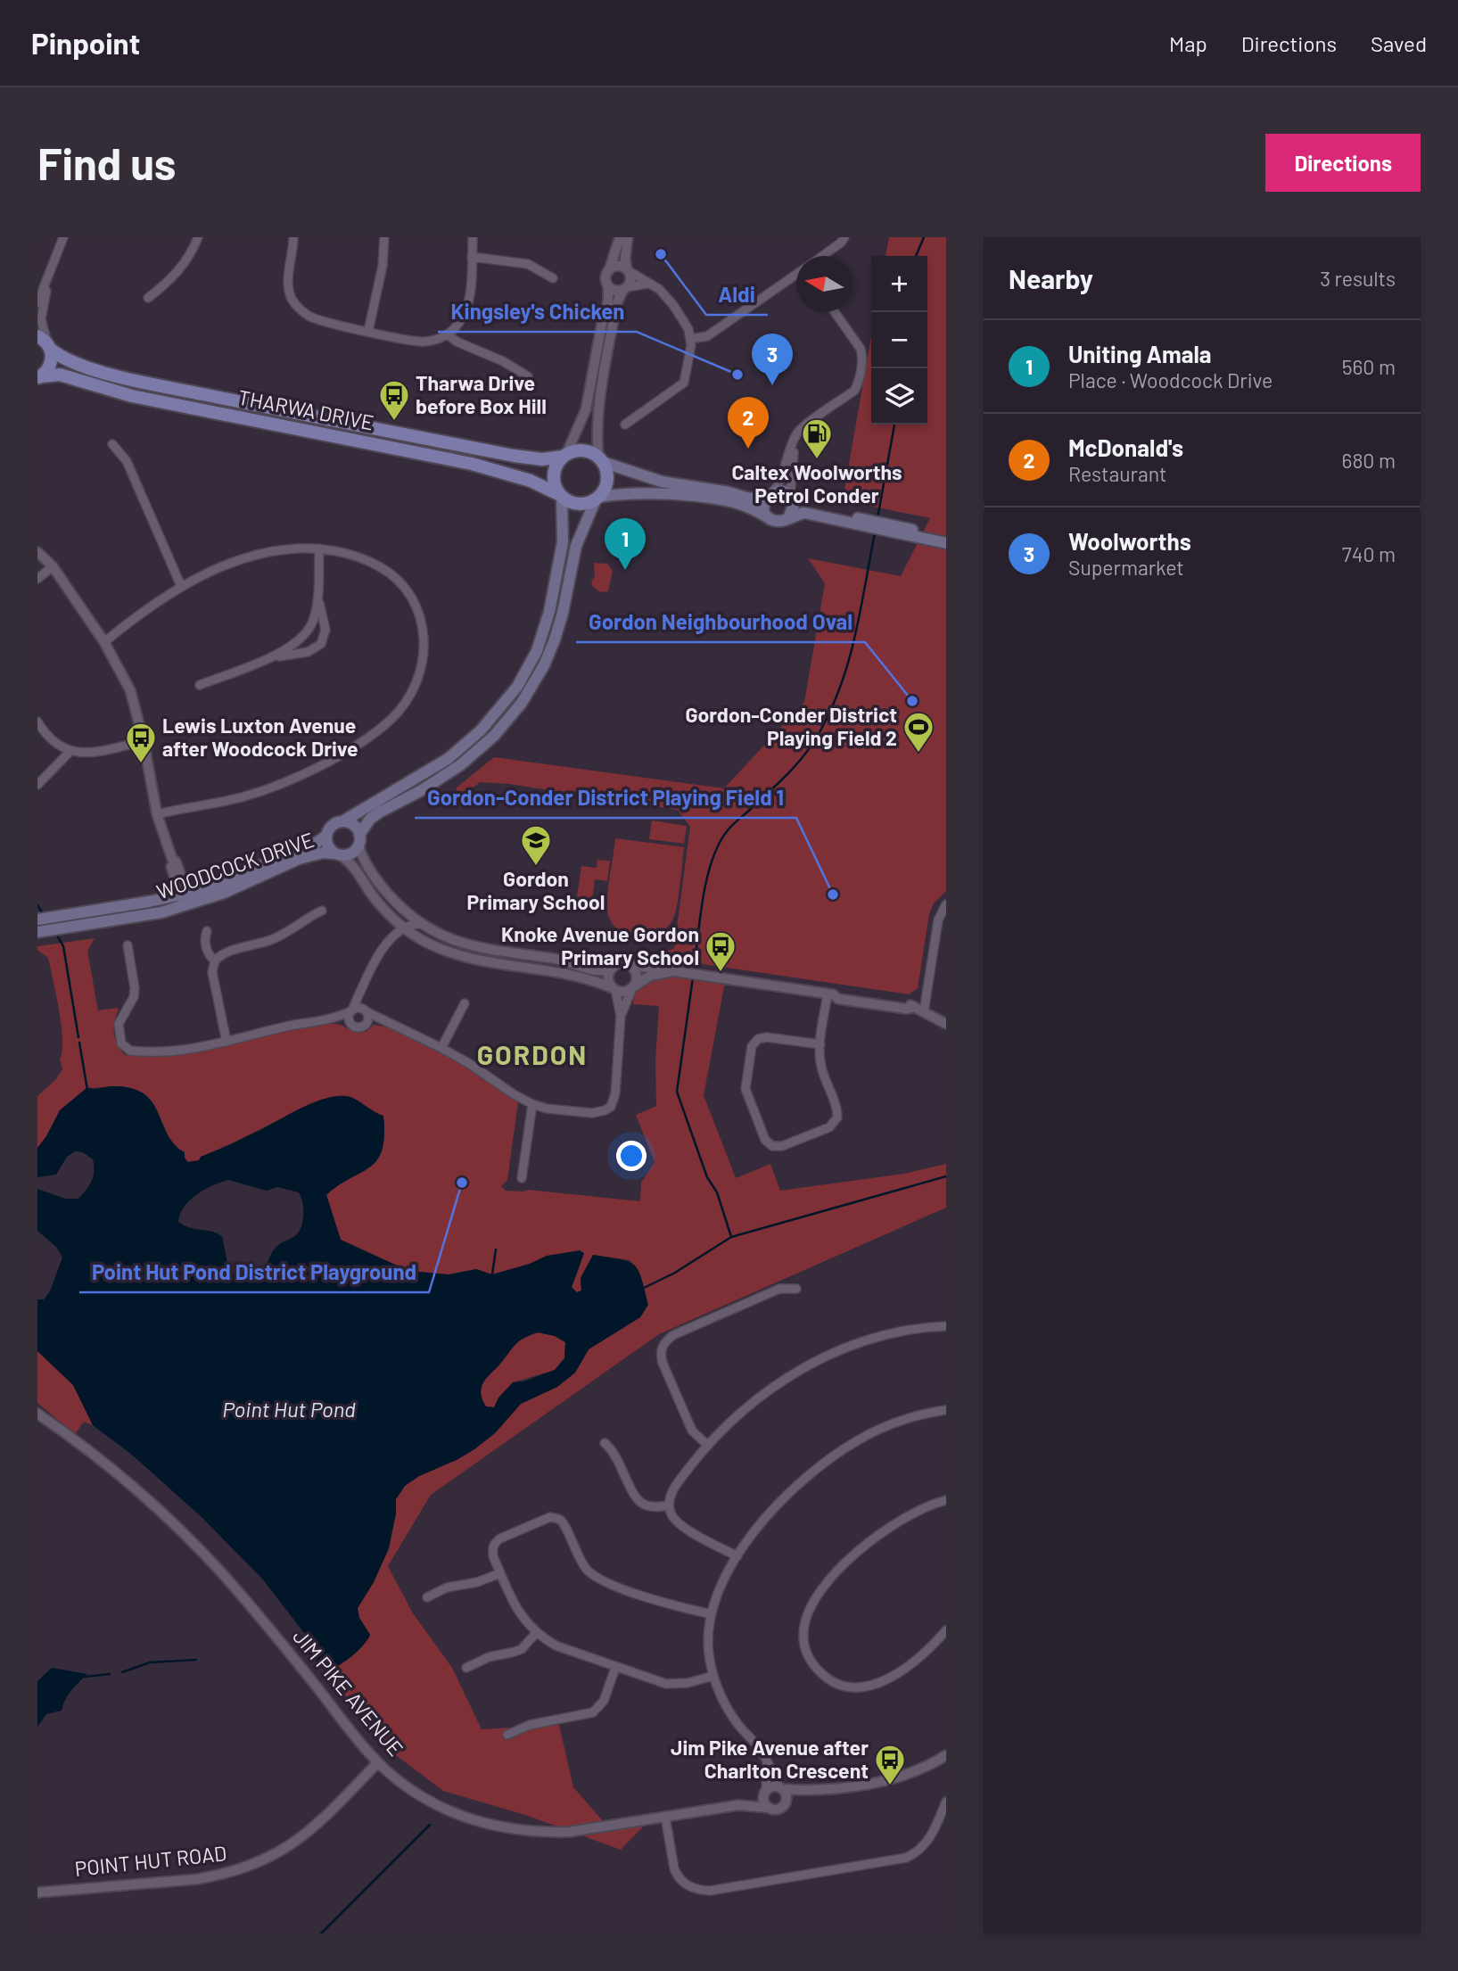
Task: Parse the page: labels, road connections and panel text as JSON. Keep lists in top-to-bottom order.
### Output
{
  "streets": {
    "main road": ["THARWA DRIVE", "WOODCOCK DRIVE"],
    "street": ["JIM PIKE AVENUE", "POINT HUT ROAD"]
  },
  "crossings": [
    ["JIM PIKE AVENUE", "POINT HUT ROAD"]
  ],
  "districts": ["GORDON"],
  "water": ["Point Hut Pond"],
  "places": {
    "other": [
      "Aldi",
      "Kingsley's Chicken",
      "Gordon Neighbourhood Oval",
      "Gordon-Conder District Playing Field 1",
      "Point Hut Pond District Playground"
    ],
    "bus stop": [
      "Tharwa Drive before Box Hill",
      "Lewis Luxton Avenue after Woodcock Drive",
      "Knoke Avenue Gordon Primary School",
      "Jim Pike Avenue after Charlton Crescent"
    ],
    "fuel station": ["Caltex Woolworths Petrol Conder"],
    "sports": ["Gordon-Conder District Playing Field 2"],
    "school or university": ["Gordon Primary School"]
  },
  "north": "left",
  "page": {
    "header": "Pinpoint",
    "nav": ["Map", "Directions", "Saved"],
    "buttons": "Directions",
    "title": "Find us",
    "heading": ["Nearby", "3 results"],
    "map_buttons": ["+", "−"],
    "list": [
      {
        "mark": "1",
        "name": "Uniting Amala",
        "note": "Place · Woodcock Drive",
        "value": "560 m"
      },
      {
        "mark": "2",
        "name": "McDonald's",
        "note": "Restaurant",
        "value": "680 m"
      },
      {
        "mark": "3",
        "name": "Woolworths",
        "note": "Supermarket",
        "value": "740 m"
      }
    ],
    "pins": ["3", "2", "1"]
  }
}
